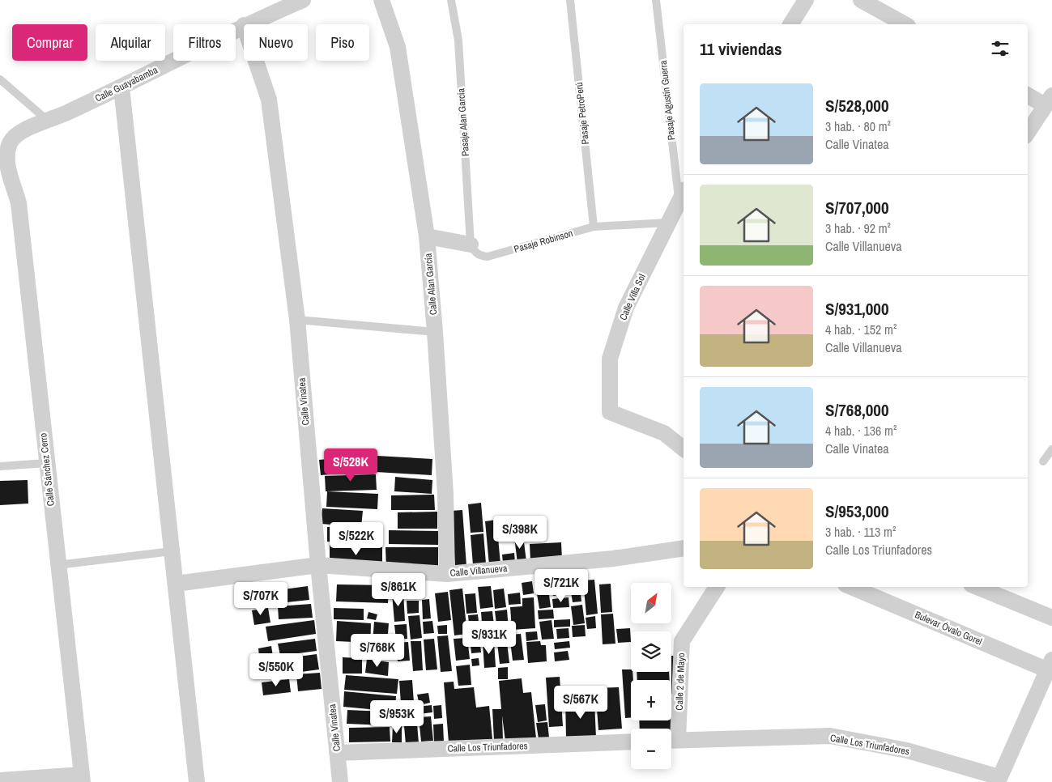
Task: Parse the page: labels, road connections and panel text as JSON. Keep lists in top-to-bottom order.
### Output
{
  "streets": {
    "street": [
      "Calle Guayabamba",
      "Pasaje Robinson",
      "Calle Alan García",
      "Calle Villa Sol",
      "Calle Vinatea",
      "Calle Sánchez Cerro",
      "Calle Villanueva",
      "Bulevar Óvalo Gorel",
      "Calle 2 de Mayo",
      "Calle Los Triunfadores"
    ],
    "lane": ["Pasaje Agustín Guerra", "Pasaje PetroPerú", "Pasaje Alan García"]
  },
  "crossings": [
    ["Calle Guayabamba", "Calle Sánchez Cerro"],
    ["Pasaje Agustín Guerra", "Calle Villa Sol"],
    ["Pasaje PetroPerú", "Pasaje Robinson"],
    ["Pasaje Alan García", "Pasaje Robinson"],
    ["Pasaje Robinson", "Calle Alan García"],
    ["Pasaje Robinson", "Calle Villa Sol"],
    ["Calle Alan García", "Calle Villanueva"],
    ["Calle Vinatea", "Calle Villanueva"],
    ["Calle Vinatea", "Calle Los Triunfadores"],
    ["Calle 2 de Mayo", "Calle Los Triunfadores"]
  ],
  "north": "top right",
  "page": {
    "chip": [
      "Comprar",
      "Alquilar",
      "Filtros",
      "Nuevo",
      "Piso"
    ],
    "heading": "11 viviendas",
    "list": [
      {
        "name": "S/528,000",
        "note": "3 hab. · 80 m² · Calle Vinatea"
      },
      {
        "name": "S/707,000",
        "note": "3 hab. · 92 m² · Calle Villanueva"
      },
      {
        "name": "S/931,000",
        "note": "4 hab. · 152 m² · Calle Villanueva"
      },
      {
        "name": "S/768,000",
        "note": "4 hab. · 136 m² · Calle Vinatea"
      },
      {
        "name": "S/953,000",
        "note": "3 hab. · 113 m² · Calle Los Triunfadores"
      }
    ],
    "price": [
      "S/528K",
      "S/398K",
      "S/522K",
      "S/721K",
      "S/861K",
      "S/707K",
      "S/931K",
      "S/768K",
      "S/550K",
      "S/567K",
      "S/953K"
    ],
    "map_buttons": ["+", "−"]
  }
}
